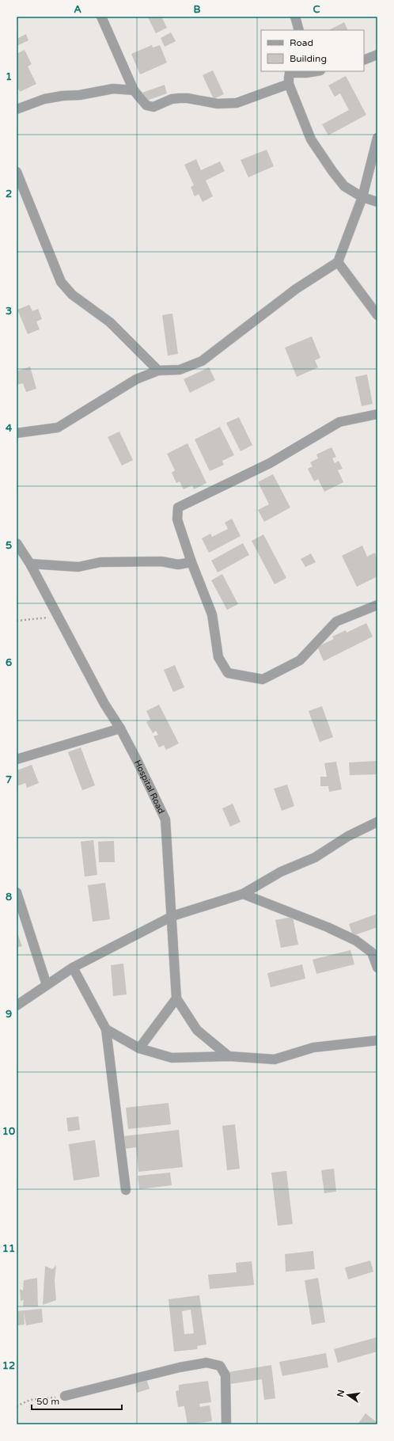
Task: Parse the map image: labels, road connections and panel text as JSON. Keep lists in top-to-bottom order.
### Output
{
  "streets": {
    "street": ["Hospital Road"]
  },
  "legend": ["Road", "Building"],
  "scale_bar": "50 m",
  "north": "left",
  "grid": {
    "columns": ["A", "B", "C"],
    "rows": [
      "1",
      "2",
      "3",
      "4",
      "5",
      "6",
      "7",
      "8",
      "9",
      "10",
      "11",
      "12"
    ]
  }
}
